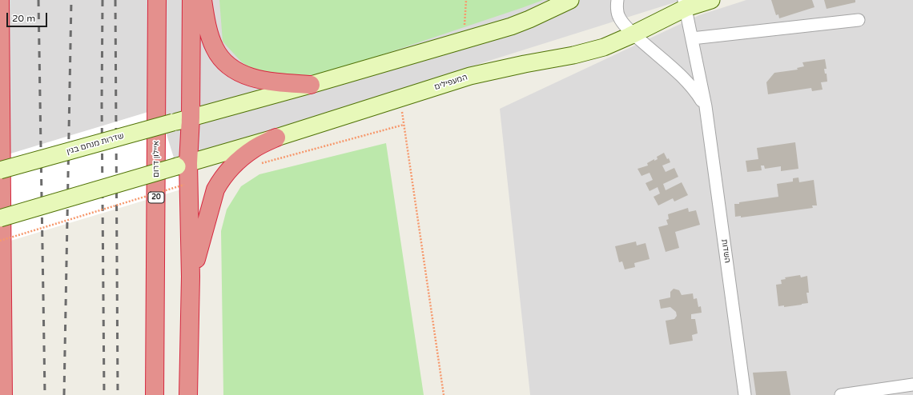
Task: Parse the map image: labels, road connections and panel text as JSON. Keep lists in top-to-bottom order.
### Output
{
  "streets": {
    "highway": ["איילון דרום", "20"],
    "street": ["המעפילים", "שדרות מנחם בגין", "השדות"]
  },
  "crossings": [
    ["המעפילים", "השדות"]
  ],
  "scale_bar": "20 m"
}
